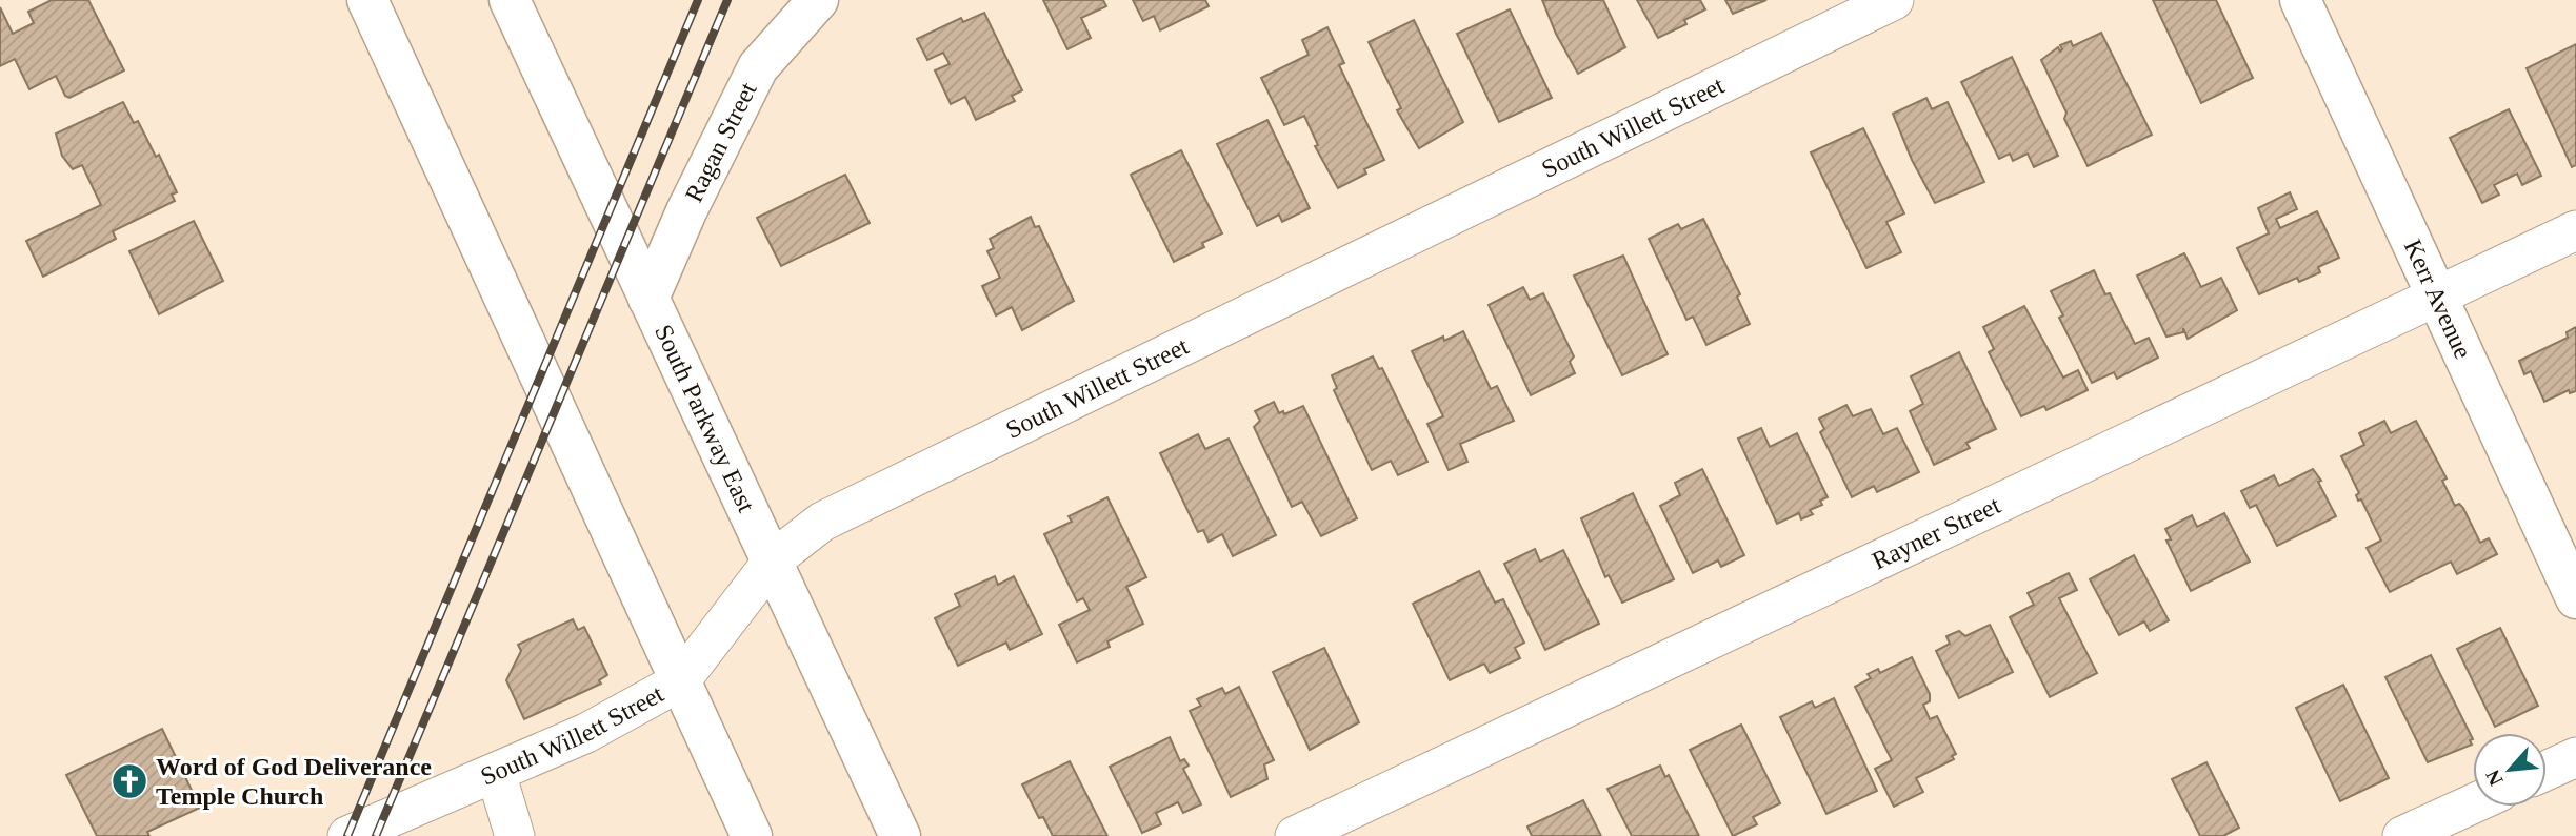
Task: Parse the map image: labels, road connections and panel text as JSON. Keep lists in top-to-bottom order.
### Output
{
  "streets": {
    "main road": ["Ragan Street", "Kerr Avenue", "South Parkway East"],
    "street": ["South Willett Street", "Rayner Street"]
  },
  "crossings": [
    ["South Willett Street", "South Parkway East"],
    ["Ragan Street", "South Parkway East"],
    ["Kerr Avenue", "Rayner Street"]
  ],
  "places": {
    "church": ["Word of God Deliverance Temple Church"]
  },
  "north": "bottom left"
}
